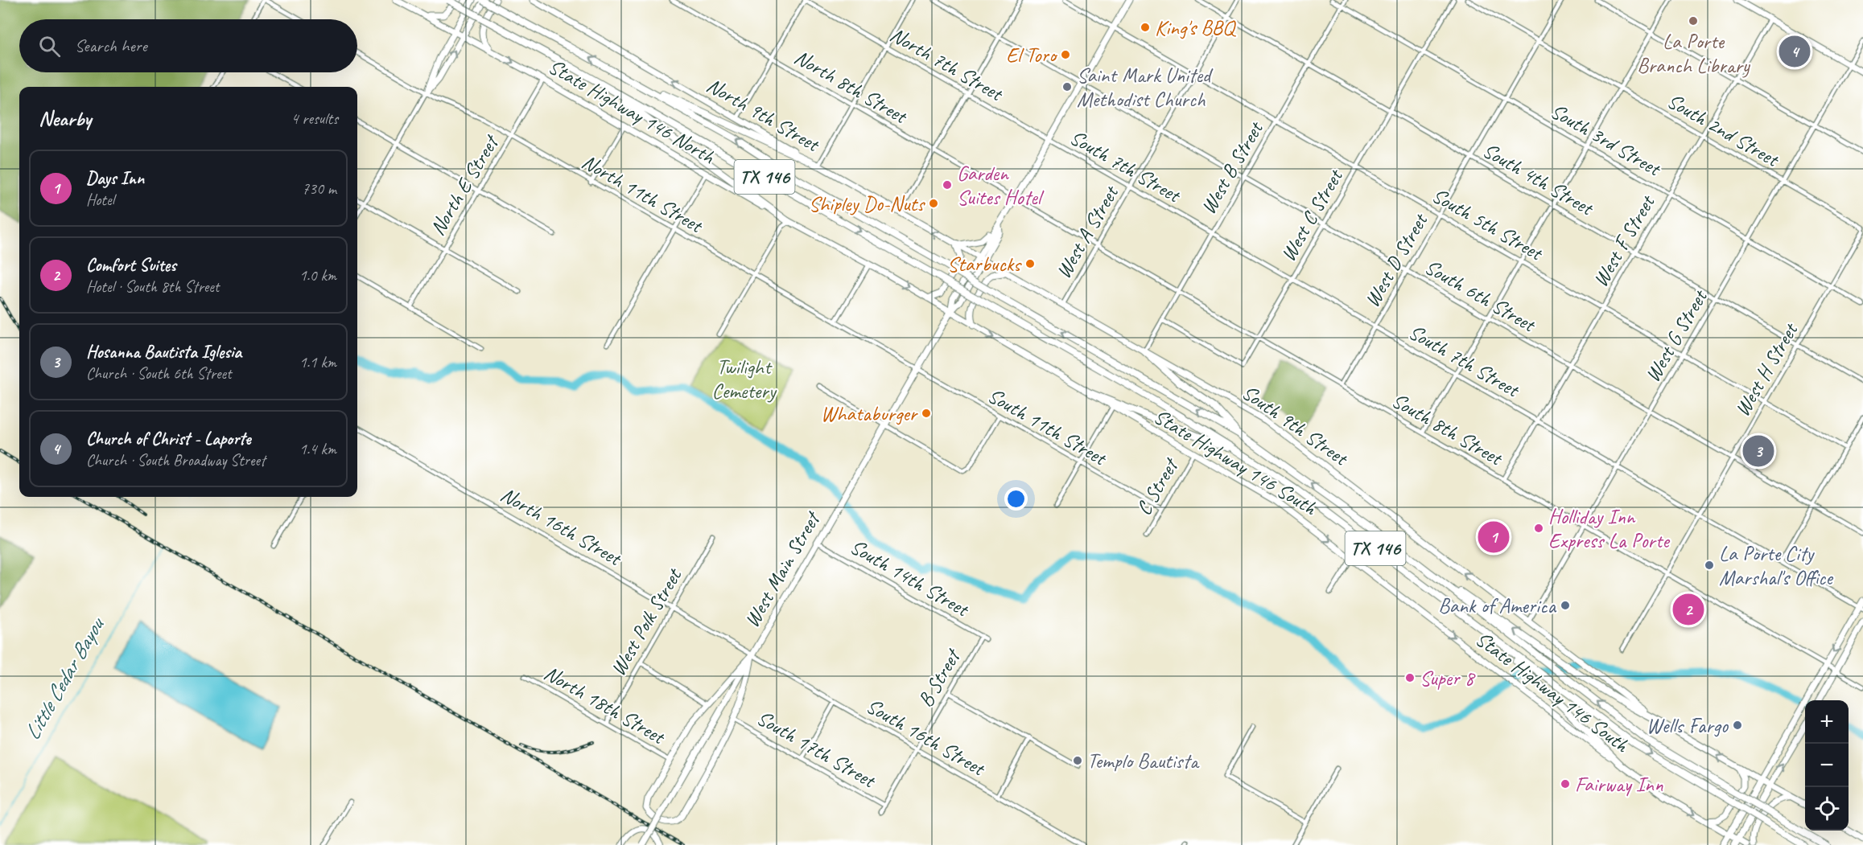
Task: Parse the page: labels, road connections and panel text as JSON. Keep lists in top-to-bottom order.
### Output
{
  "streets": {
    "highway": ["TX 146"],
    "main road": [
      "State Highway 146 North",
      "North 9th Street",
      "South 9th Street",
      "State Highway 146 South",
      "West Main Street"
    ],
    "street": [
      "North 7th Street",
      "North 8th Street",
      "South 2nd Street",
      "South 3rd Street",
      "South 7th Street",
      "West B Street",
      "South 4th Street",
      "North E Street",
      "North 11th Street",
      "West C Street",
      "South 5th Street",
      "West A Street",
      "West F Street",
      "West D Street",
      "South 6th Street",
      "West G Street",
      "West H Street",
      "South 11th Street",
      "South 8th Street",
      "C Street",
      "North 16th Street",
      "South 14th Street",
      "West Polk Street",
      "B Street",
      "North 18th Street",
      "South 16th Street",
      "South 17th Street"
    ]
  },
  "crossings": [
    ["North 7th Street", "South 7th Street"],
    ["North 7th Street", "West Main Street"],
    ["North 8th Street", "South 8th Street"],
    ["North 8th Street", "West Main Street"],
    ["State Highway 146 North", "North E Street"],
    ["State Highway 146 North", "State Highway 146 South"],
    ["State Highway 146 North", "West Main Street"],
    ["North 9th Street", "South 9th Street"],
    ["North 9th Street", "West Main Street"],
    ["South 2nd Street", "West F Street"],
    ["South 2nd Street", "West D Street"],
    ["South 2nd Street", "West G Street"],
    ["South 2nd Street", "West H Street"],
    ["South 3rd Street", "West B Street"],
    ["South 3rd Street", "West C Street"],
    ["South 3rd Street", "West F Street"],
    ["South 3rd Street", "West D Street"],
    ["South 3rd Street", "West G Street"],
    ["South 3rd Street", "West H Street"],
    ["South 7th Street", "West B Street"],
    ["South 7th Street", "West C Street"],
    ["South 7th Street", "West A Street"],
    ["South 7th Street", "West F Street"],
    ["South 7th Street", "West D Street"],
    ["South 7th Street", "West G Street"],
    ["South 7th Street", "West H Street"],
    ["South 7th Street", "West Main Street"],
    ["West B Street", "South 4th Street"],
    ["West B Street", "West C Street"],
    ["West B Street", "South 5th Street"],
    ["West B Street", "South 6th Street"],
    ["West B Street", "South 9th Street"],
    ["West B Street", "South 8th Street"],
    ["South 4th Street", "West C Street"],
    ["South 4th Street", "West A Street"],
    ["South 4th Street", "West F Street"],
    ["South 4th Street", "West D Street"],
    ["South 4th Street", "West G Street"],
    ["South 4th Street", "West H Street"],
    ["North E Street", "North 11th Street"],
    ["North 11th Street", "South 11th Street"],
    ["North 11th Street", "West Main Street"],
    ["West C Street", "South 5th Street"],
    ["West C Street", "South 6th Street"],
    ["West C Street", "South 8th Street"],
    ["South 5th Street", "West A Street"],
    ["South 5th Street", "West F Street"],
    ["South 5th Street", "West D Street"],
    ["South 5th Street", "West G Street"],
    ["South 5th Street", "West H Street"],
    ["South 5th Street", "West Main Street"],
    ["West A Street", "South 6th Street"],
    ["West A Street", "South 9th Street"],
    ["West A Street", "South 8th Street"],
    ["West F Street", "South 6th Street"],
    ["West F Street", "South 8th Street"],
    ["West D Street", "South 6th Street"],
    ["West D Street", "South 8th Street"],
    ["South 6th Street", "West G Street"],
    ["South 6th Street", "West H Street"],
    ["South 6th Street", "West Main Street"],
    ["West G Street", "South 9th Street"],
    ["West G Street", "South 8th Street"],
    ["West H Street", "South 8th Street"],
    ["South 9th Street", "State Highway 146 South"],
    ["South 9th Street", "West Main Street"],
    ["South 11th Street", "C Street"],
    ["South 11th Street", "West Main Street"],
    ["South 8th Street", "West Main Street"],
    ["State Highway 146 South", "C Street"],
    ["State Highway 146 South", "West Main Street"],
    ["North 16th Street", "West Main Street"],
    ["North 16th Street", "West Polk Street"],
    ["North 16th Street", "South 16th Street"],
    ["West Main Street", "South 14th Street"],
    ["West Main Street", "South 16th Street"],
    ["South 14th Street", "B Street"],
    ["West Polk Street", "North 18th Street"],
    ["B Street", "South 16th Street"],
    ["B Street", "South 17th Street"]
  ],
  "one_way": ["North 9th Street", "South 9th Street", "State Highway 146 South"],
  "water": ["Little Cedar Bayou"],
  "parks": ["Twilight Cemetery"],
  "places": [
    "La Porte Branch Library",
    "King's BBQ",
    "El Toro",
    "Saint Mark United Methodist Church",
    "Garden Suites Hotel",
    "Shipley Do-Nuts",
    "Starbucks",
    "Whataburger",
    "Holliday Inn Express La Porte",
    "La Porte City Marshal's Office",
    "Bank of America",
    "Super 8",
    "Wells Fargo",
    "Templo Bautista",
    "Fairway Inn"
  ],
  "page": {
    "search": "Search here",
    "pins": [
      "4",
      "3",
      "1",
      "2"
    ],
    "heading": ["Nearby", "4 results"],
    "list": [
      {
        "mark": "1",
        "name": "Days Inn",
        "note": "Hotel",
        "value": "730 m"
      },
      {
        "mark": "2",
        "name": "Comfort Suites",
        "note": "Hotel · South 8th Street",
        "value": "1.0 km"
      },
      {
        "mark": "3",
        "name": "Hosanna Bautista Iglesia",
        "note": "Church · South 6th Street",
        "value": "1.1 km"
      },
      {
        "mark": "4",
        "name": "Church of Christ - Laporte",
        "note": "Church · South Broadway Street",
        "value": "1.4 km"
      }
    ],
    "map_buttons": ["+", "−"]
  }
}
